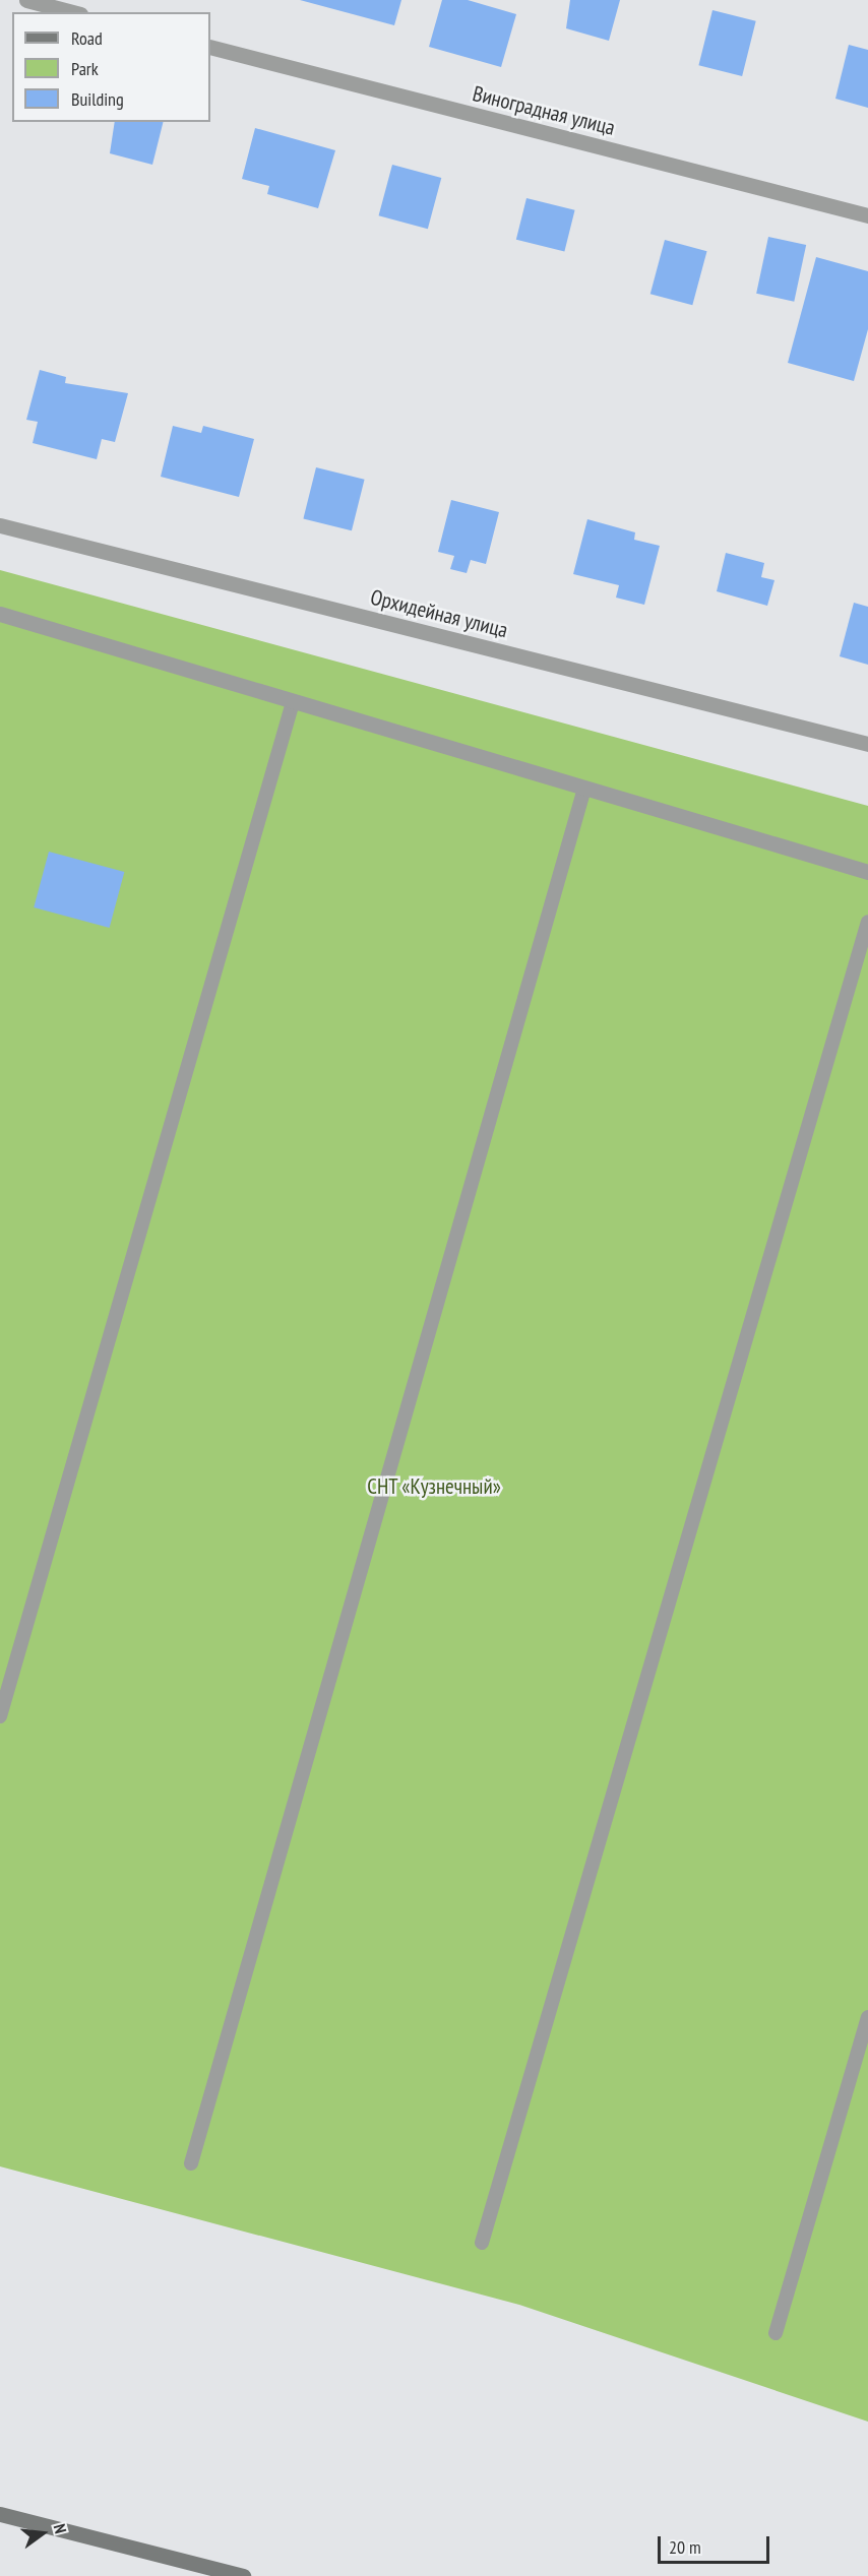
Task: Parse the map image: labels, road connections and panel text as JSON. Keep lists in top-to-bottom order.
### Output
{
  "streets": {
    "street": ["Виноградная улица", "Орхидейная улица"]
  },
  "parks": ["СНТ «Кузнечный»"],
  "legend": ["Road", "Park", "Building"],
  "scale_bar": "20 m",
  "north": "right"
}
